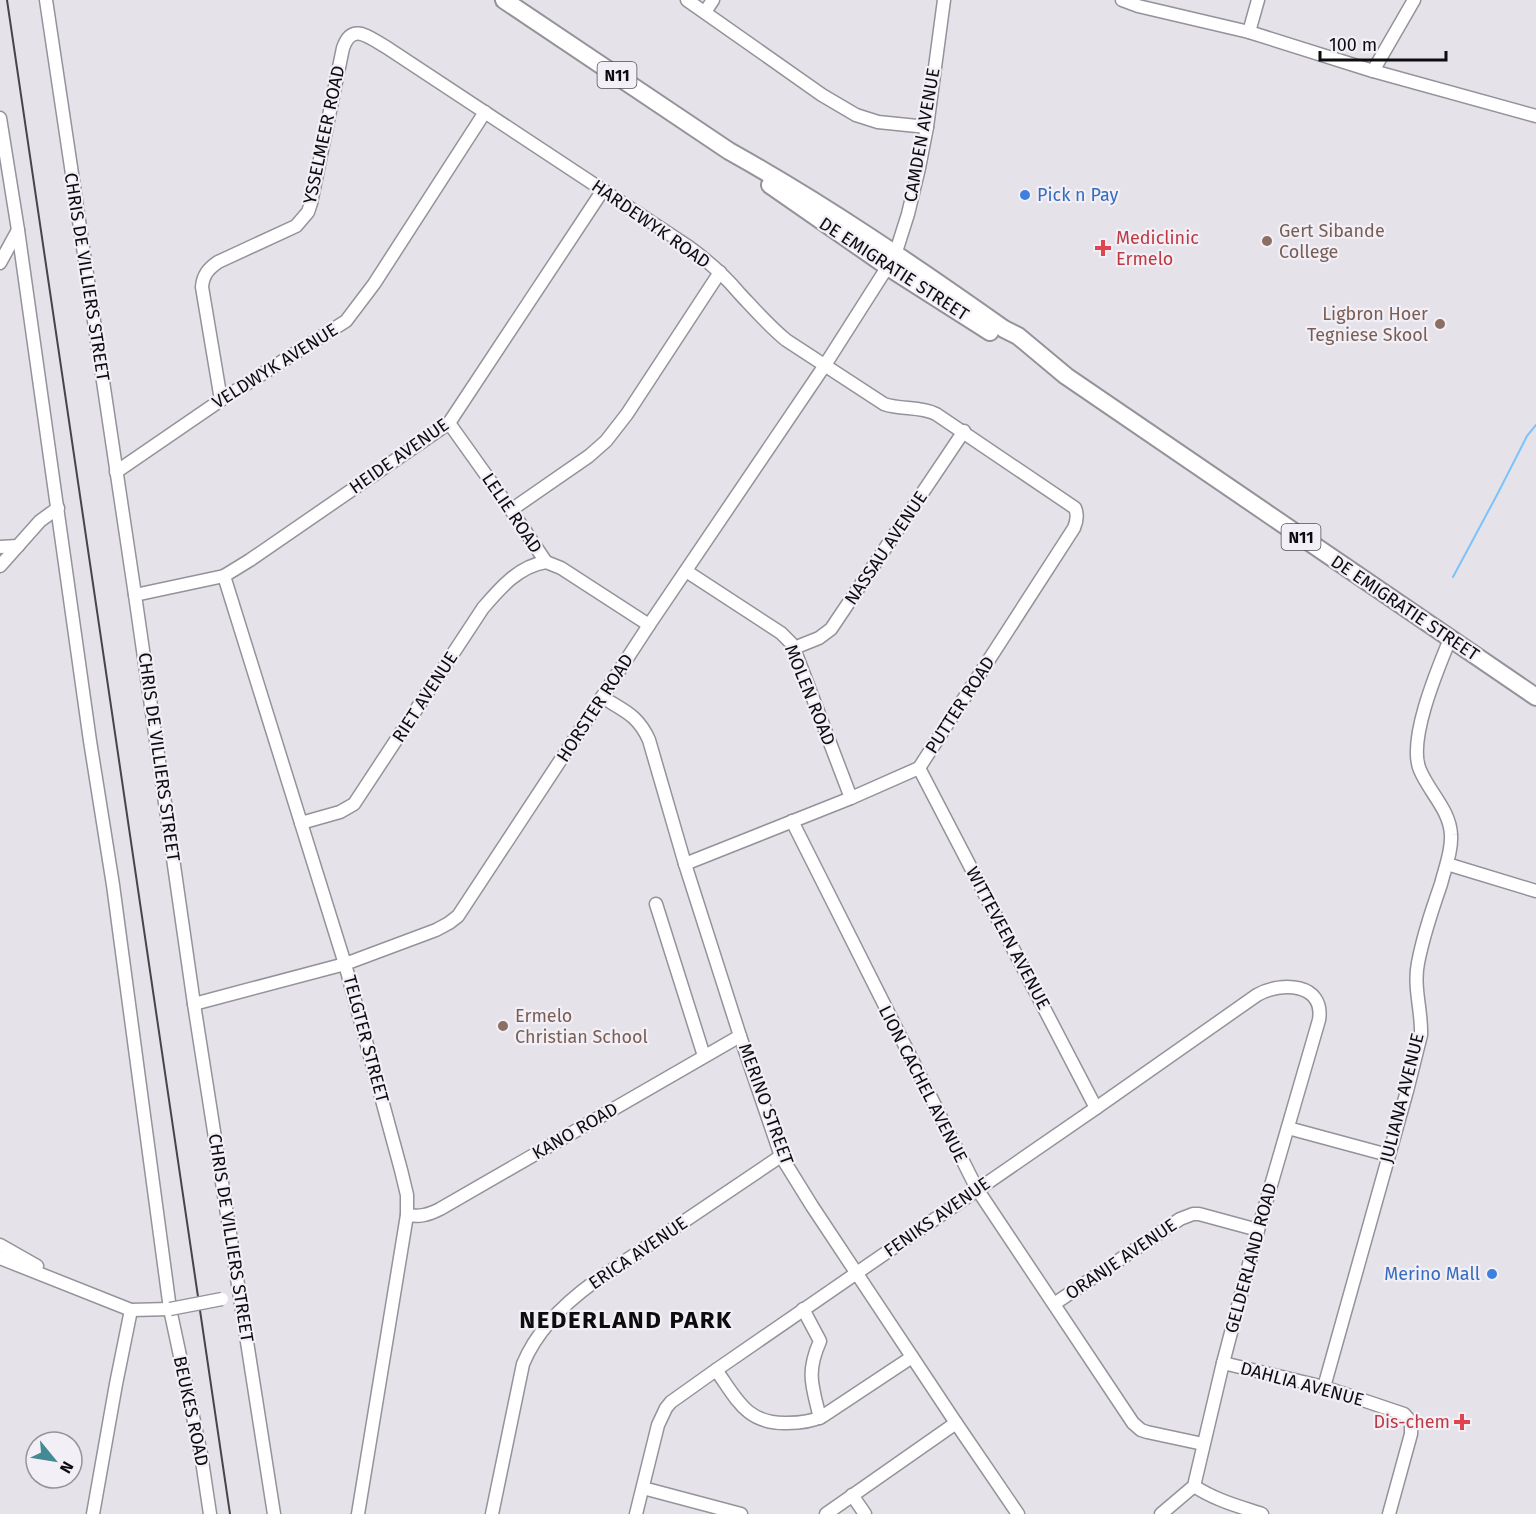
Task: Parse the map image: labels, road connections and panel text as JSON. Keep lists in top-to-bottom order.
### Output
{
  "streets": {
    "highway": ["N11", "DE EMIGRATIE STREET"],
    "street": [
      "YSSELMEER ROAD",
      "CAMDEN AVENUE",
      "HARDEWYK ROAD",
      "CHRIS DE VILLIERS STREET",
      "VELDWYK AVENUE",
      "HEIDE AVENUE",
      "LELIE ROAD",
      "NASSAU AVENUE",
      "MOLEN ROAD",
      "RIET AVENUE",
      "PUTTER ROAD",
      "HORSTER ROAD",
      "WITTEVEEN AVENUE",
      "TELGTER STREET",
      "LION CACHEL AVENUE",
      "JULIANA AVENUE",
      "MERINO STREET",
      "KANO ROAD",
      "FENIKS AVENUE",
      "ERICA AVENUE",
      "GELDERLAND ROAD",
      "ORANJE AVENUE",
      "DAHLIA AVENUE",
      "BEUKES ROAD"
    ]
  },
  "crossings": [
    ["YSSELMEER ROAD", "HARDEWYK ROAD"],
    ["YSSELMEER ROAD", "VELDWYK AVENUE"],
    ["CAMDEN AVENUE", "DE EMIGRATIE STREET"],
    ["CAMDEN AVENUE", "HORSTER ROAD"],
    ["HARDEWYK ROAD", "VELDWYK AVENUE"],
    ["HARDEWYK ROAD", "HEIDE AVENUE"],
    ["HARDEWYK ROAD", "NASSAU AVENUE"],
    ["HARDEWYK ROAD", "PUTTER ROAD"],
    ["HARDEWYK ROAD", "HORSTER ROAD"],
    ["DE EMIGRATIE STREET", "HORSTER ROAD"],
    ["DE EMIGRATIE STREET", "JULIANA AVENUE"],
    ["CHRIS DE VILLIERS STREET", "VELDWYK AVENUE"],
    ["CHRIS DE VILLIERS STREET", "HEIDE AVENUE"],
    ["CHRIS DE VILLIERS STREET", "HORSTER ROAD"],
    ["HEIDE AVENUE", "LELIE ROAD"],
    ["HEIDE AVENUE", "TELGTER STREET"],
    ["LELIE ROAD", "RIET AVENUE"],
    ["LELIE ROAD", "HORSTER ROAD"],
    ["NASSAU AVENUE", "MOLEN ROAD"],
    ["MOLEN ROAD", "PUTTER ROAD"],
    ["MOLEN ROAD", "HORSTER ROAD"],
    ["RIET AVENUE", "TELGTER STREET"],
    ["PUTTER ROAD", "WITTEVEEN AVENUE"],
    ["PUTTER ROAD", "LION CACHEL AVENUE"],
    ["PUTTER ROAD", "MERINO STREET"],
    ["HORSTER ROAD", "TELGTER STREET"],
    ["HORSTER ROAD", "MERINO STREET"],
    ["WITTEVEEN AVENUE", "FENIKS AVENUE"],
    ["TELGTER STREET", "KANO ROAD"],
    ["LION CACHEL AVENUE", "FENIKS AVENUE"],
    ["LION CACHEL AVENUE", "GELDERLAND ROAD"],
    ["LION CACHEL AVENUE", "ORANJE AVENUE"],
    ["JULIANA AVENUE", "DAHLIA AVENUE"],
    ["MERINO STREET", "KANO ROAD"],
    ["MERINO STREET", "FENIKS AVENUE"],
    ["MERINO STREET", "ERICA AVENUE"],
    ["FENIKS AVENUE", "GELDERLAND ROAD"],
    ["GELDERLAND ROAD", "ORANJE AVENUE"],
    ["GELDERLAND ROAD", "DAHLIA AVENUE"]
  ],
  "districts": ["NEDERLAND PARK"],
  "places": {
    "other": [
      "Pick n Pay",
      "Gert Sibande College",
      "Ligbron Hoer Tegniese Skool",
      "Ermelo Christian School",
      "Merino Mall"
    ],
    "health": ["Mediclinic Ermelo", "Dis-chem"]
  },
  "scale_bar": "100 m",
  "north": "bottom right"
}
